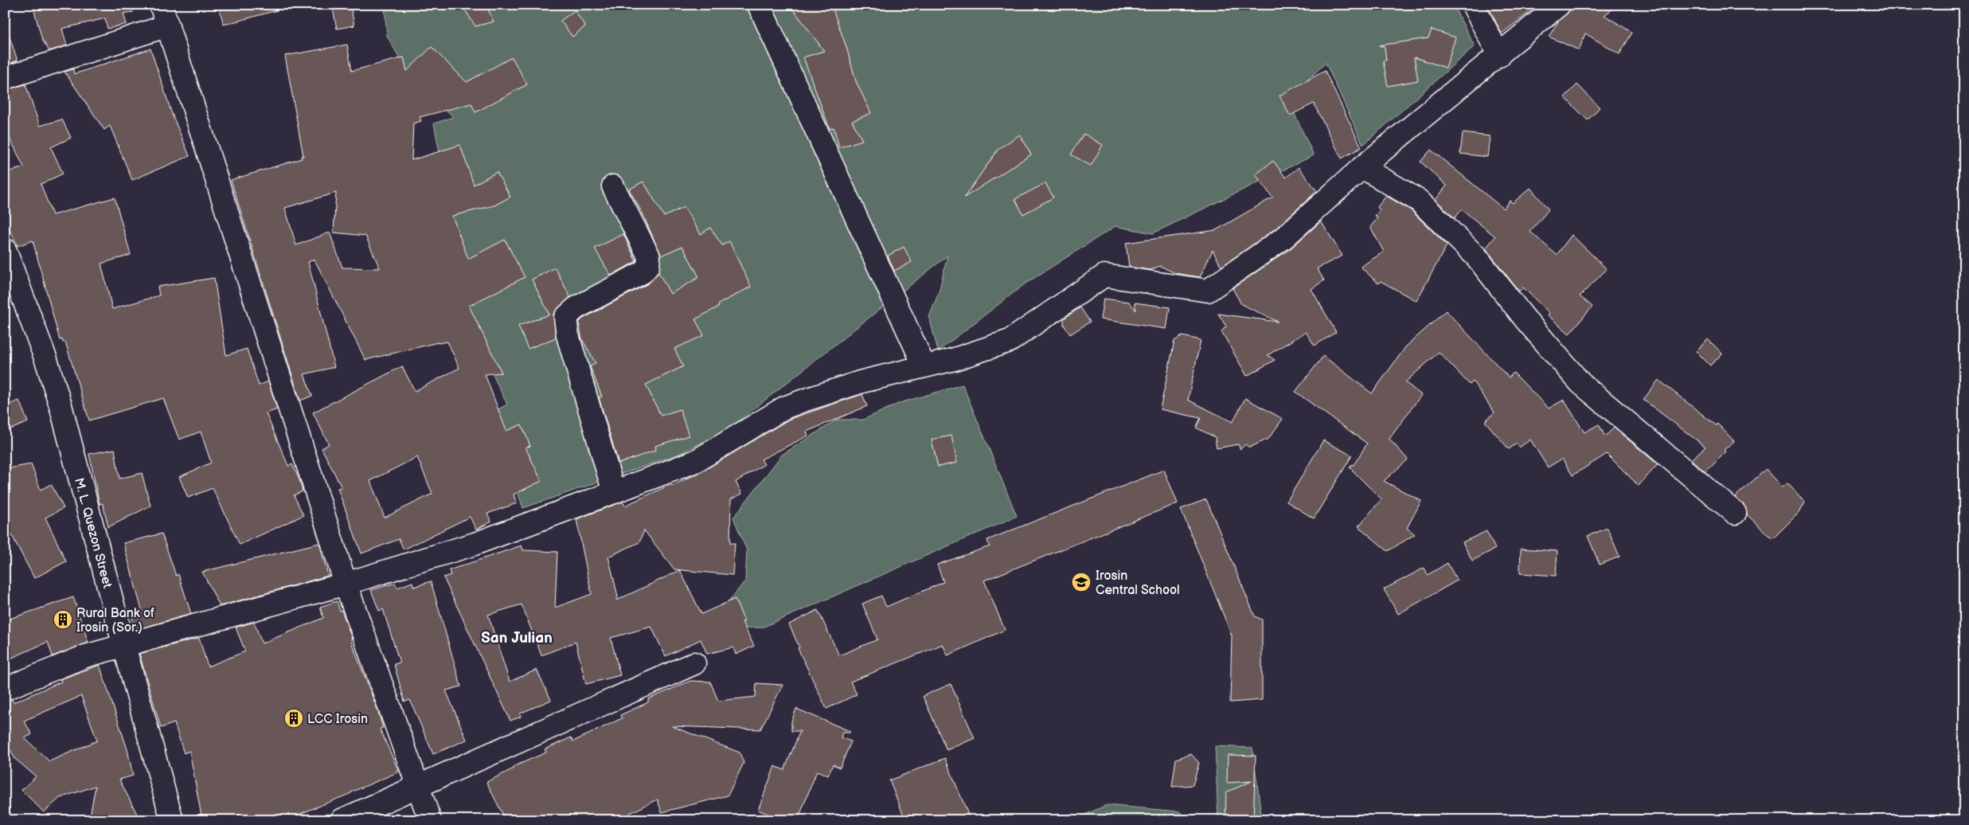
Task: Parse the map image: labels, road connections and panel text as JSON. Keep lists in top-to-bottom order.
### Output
{
  "streets": {
    "street": ["M. L. Quezon Street"]
  },
  "districts": ["San Julian"],
  "places": {
    "school or university": ["Irosin Central School"],
    "building": ["Rural Bank of Irosin (Sor.)", "LCC Irosin"]
  }
}
